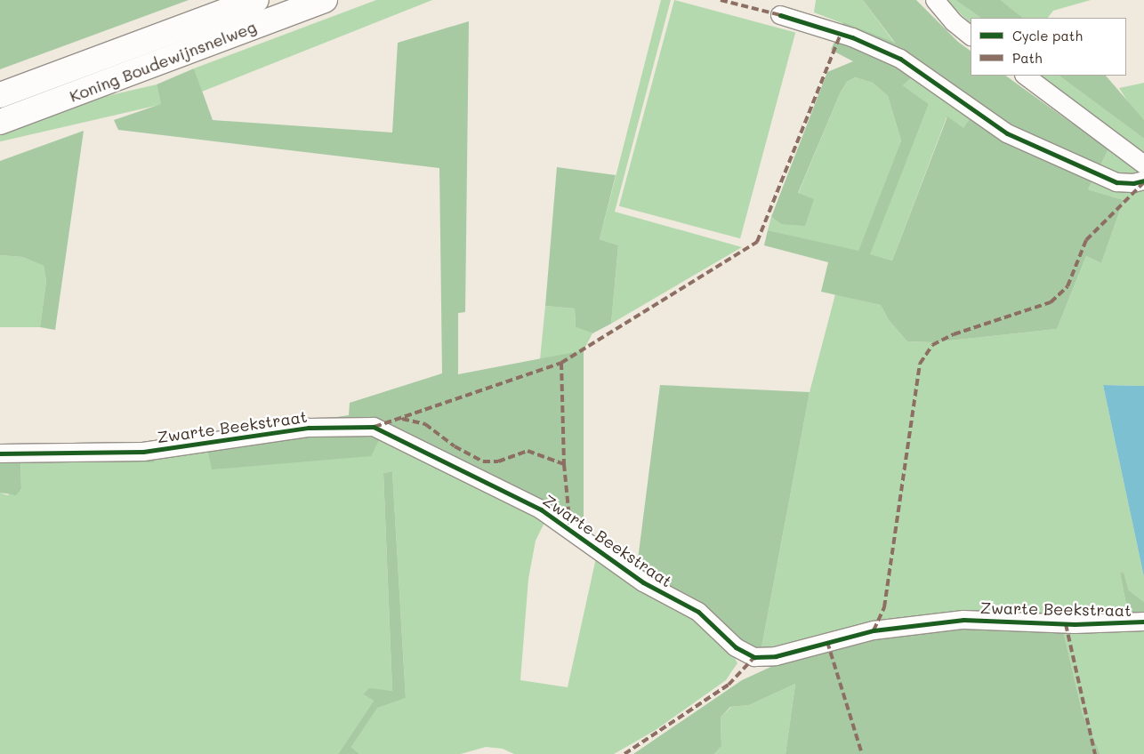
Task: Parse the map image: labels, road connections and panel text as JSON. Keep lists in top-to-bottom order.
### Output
{
  "streets": {
    "highway": ["Koning Boudewijnsnelweg"],
    "street": ["Zwarte Beekstraat"]
  },
  "legend": ["Cycle path", "Path"]
}
